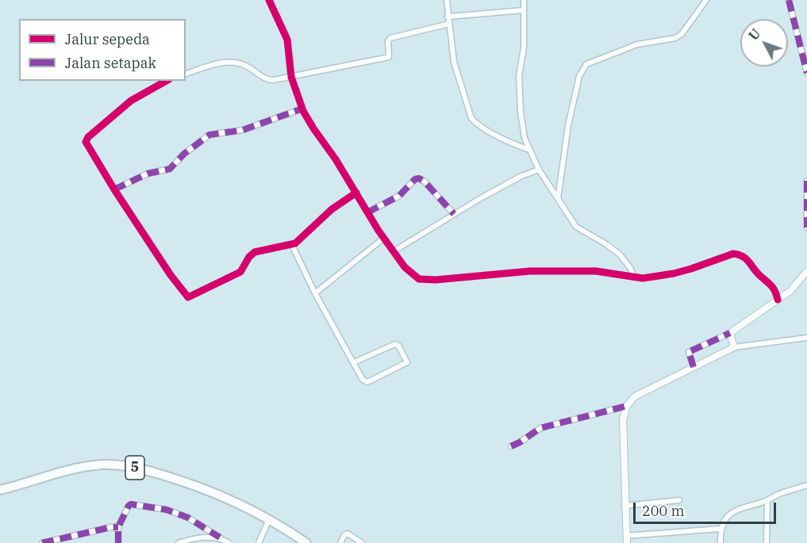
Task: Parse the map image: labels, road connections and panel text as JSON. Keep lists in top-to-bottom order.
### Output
{
  "streets": {
    "highway": ["5"]
  },
  "legend": ["Jalur sepeda", "Jalan setapak"],
  "scale_bar": "200 m",
  "north": "top left"
}
